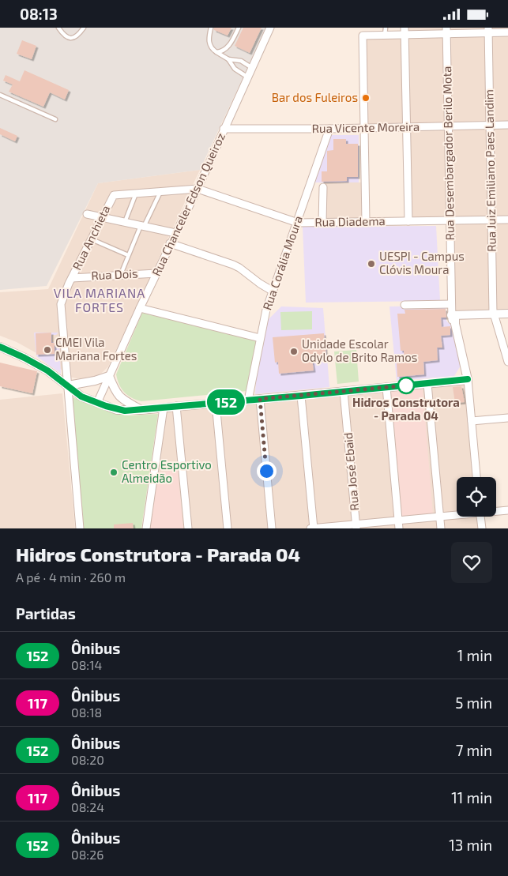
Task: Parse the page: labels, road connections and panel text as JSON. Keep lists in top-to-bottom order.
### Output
{
  "streets": {
    "street": [
      "Rua Vicente Moreira",
      "Rua Desembargador Berilo Mota",
      "Rua Juiz Emiliano Paes Landim",
      "Rua Chanceler Edson Queiroz",
      "Rua Diadema",
      "Rua Anchieta",
      "Rua Corália Moura",
      "Rua Dois",
      "Rua José Ebaid"
    ]
  },
  "crossings": [
    ["Rua Vicente Moreira", "Rua Desembargador Berilo Mota"],
    ["Rua Vicente Moreira", "Rua Juiz Emiliano Paes Landim"],
    ["Rua Vicente Moreira", "Rua Chanceler Edson Queiroz"],
    ["Rua Vicente Moreira", "Rua Corália Moura"],
    ["Rua Desembargador Berilo Mota", "Rua Diadema"],
    ["Rua Juiz Emiliano Paes Landim", "Rua Diadema"],
    ["Rua Chanceler Edson Queiroz", "Rua Diadema"],
    ["Rua Chanceler Edson Queiroz", "Rua Anchieta"],
    ["Rua Chanceler Edson Queiroz", "Rua Dois"],
    ["Rua Diadema", "Rua Anchieta"],
    ["Rua Diadema", "Rua Corália Moura"],
    ["Rua Anchieta", "Rua Dois"]
  ],
  "districts": ["VILA MARIANA FORTES"],
  "places": [
    "Bar dos Fuleiros",
    "UESPI - Campus Clóvis Moura",
    "CMEI Vila Mariana Fortes",
    "Unidade Escolar Odylo de Brito Ramos",
    "Hidros Construtora - Parada 04",
    "Centro Esportivo Almeidão"
  ],
  "lines": ["bus line 152"],
  "page": {
    "status": "08:13",
    "on_map": "152",
    "heading": [
      ["Hidros Construtora - Parada 04", "A pé · 4 min · 260 m"],
      "Partidas"
    ],
    "list": [
      {
        "mark": "152",
        "name": "Ônibus",
        "note": "08:14",
        "value": "1 min"
      },
      {
        "mark": "117",
        "name": "Ônibus",
        "note": "08:18",
        "value": "5 min"
      },
      {
        "mark": "152",
        "name": "Ônibus",
        "note": "08:20",
        "value": "7 min"
      },
      {
        "mark": "117",
        "name": "Ônibus",
        "note": "08:24",
        "value": "11 min"
      },
      {
        "mark": "152",
        "name": "Ônibus",
        "note": "08:26",
        "value": "13 min"
      }
    ]
  }
}
